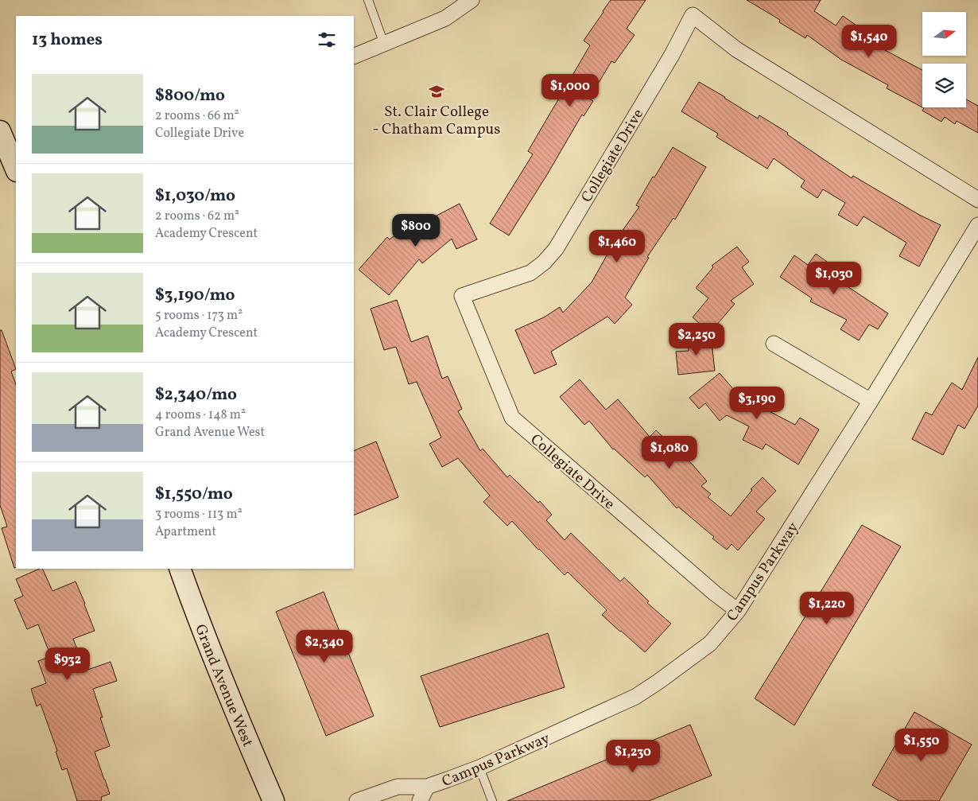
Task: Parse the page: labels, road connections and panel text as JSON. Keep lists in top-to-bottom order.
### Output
{
  "streets": {
    "main road": ["Grand Avenue West"],
    "street": ["Collegiate Drive", "Campus Parkway"]
  },
  "crossings": [
    ["Collegiate Drive", "Campus Parkway"]
  ],
  "places": {
    "school or university": ["St. Clair College - Chatham Campus"]
  },
  "north": "right",
  "page": {
    "heading": "13 homes",
    "price": [
      "$1,540",
      "$1,000",
      "$800",
      "$1,460",
      "$1,030",
      "$2,250",
      "$3,190",
      "$1,080",
      "$1,220",
      "$2,340",
      "$932",
      "$1,550",
      "$1,230"
    ],
    "list": [
      {
        "name": "$800/mo",
        "note": "2 rooms · 66 m² · Collegiate Drive"
      },
      {
        "name": "$1,030/mo",
        "note": "2 rooms · 62 m² · Academy Crescent"
      },
      {
        "name": "$3,190/mo",
        "note": "5 rooms · 173 m² · Academy Crescent"
      },
      {
        "name": "$2,340/mo",
        "note": "4 rooms · 148 m² · Grand Avenue West"
      },
      {
        "name": "$1,550/mo",
        "note": "3 rooms · 113 m² · Apartment"
      }
    ]
  }
}
